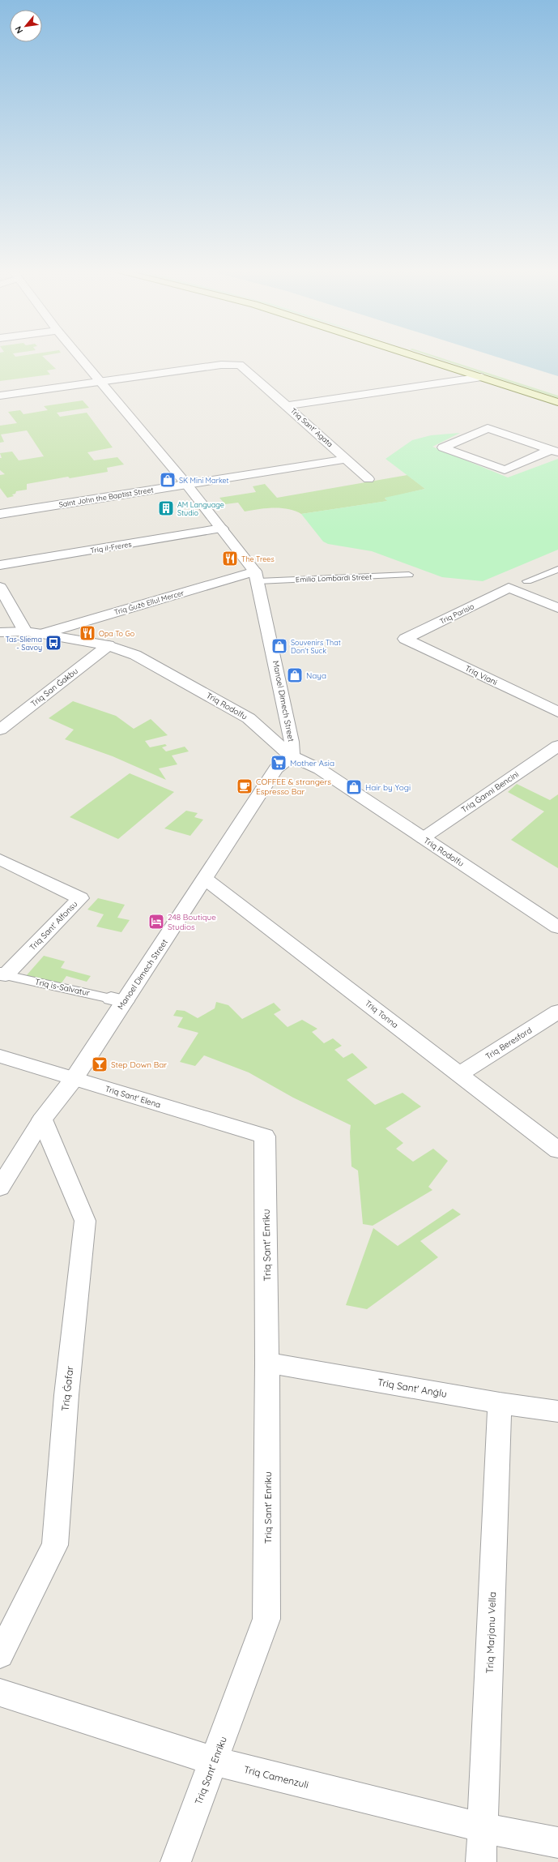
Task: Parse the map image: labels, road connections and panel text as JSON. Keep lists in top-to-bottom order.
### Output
{
  "streets": {
    "street": [
      "Triq Sant' Agata",
      "Saint John the Baptist Street",
      "Triq il-Freres",
      "Triq Ġużè Ellul Mercer",
      "Triq Parisio",
      "Triq Viani",
      "Triq San Ġakbu",
      "Manoel Dimech Street",
      "Triq Rodolfu",
      "Triq Ġanni Bencini",
      "Triq Sant' Alfonsu",
      "Triq Tonna",
      "Triq Beresford",
      "Triq Sant' Elena",
      "Triq Sant' Enriku",
      "Triq Sant' Anġlu",
      "Triq Ġafar",
      "Triq Marjanu Vella",
      "Triq Camenzuli"
    ],
    "lane": ["Emilio Lombardi Street", "Triq is-Salvatur"]
  },
  "crossings": [
    ["Triq Sant' Agata", "Saint John the Baptist Street"],
    ["Triq Sant' Agata", "Manoel Dimech Street"],
    ["Saint John the Baptist Street", "Manoel Dimech Street"],
    ["Triq il-Freres", "Manoel Dimech Street"],
    ["Emilio Lombardi Street", "Triq Ġużè Ellul Mercer"],
    ["Emilio Lombardi Street", "Manoel Dimech Street"],
    ["Triq Ġużè Ellul Mercer", "Manoel Dimech Street"],
    ["Triq Ġużè Ellul Mercer", "Triq Rodolfu"],
    ["Triq Parisio", "Triq Viani"],
    ["Triq San Ġakbu", "Triq Rodolfu"],
    ["Manoel Dimech Street", "Triq Rodolfu"],
    ["Manoel Dimech Street", "Triq is-Salvatur"],
    ["Manoel Dimech Street", "Triq Tonna"],
    ["Manoel Dimech Street", "Triq Sant' Elena"],
    ["Manoel Dimech Street", "Triq Ġafar"],
    ["Triq Rodolfu", "Triq Ġanni Bencini"],
    ["Triq Sant' Alfonsu", "Triq is-Salvatur"],
    ["Triq Tonna", "Triq Beresford"],
    ["Triq Sant' Elena", "Triq Sant' Enriku"],
    ["Triq Sant' Enriku", "Triq Sant' Anġlu"],
    ["Triq Sant' Enriku", "Triq Camenzuli"],
    ["Triq Sant' Anġlu", "Triq Marjanu Vella"],
    ["Triq Marjanu Vella", "Triq Camenzuli"]
  ],
  "places": {
    "shop": [
      "SK Mini Market",
      "Souvenirs That Don't Suck",
      "Naya",
      "Hair by Yogi"
    ],
    "building": ["AM Language Studio"],
    "restaurant": ["The Trees", "Opa To Go"],
    "bus stop": ["Tas-Sliema - Savoy"],
    "supermarket": ["Mother Asia"],
    "cafe": ["COFFEE & strangers Espresso Bar"],
    "hotel": ["248 Boutique Studios"],
    "bar": ["Step Down Bar"]
  },
  "north": "bottom left"
}
